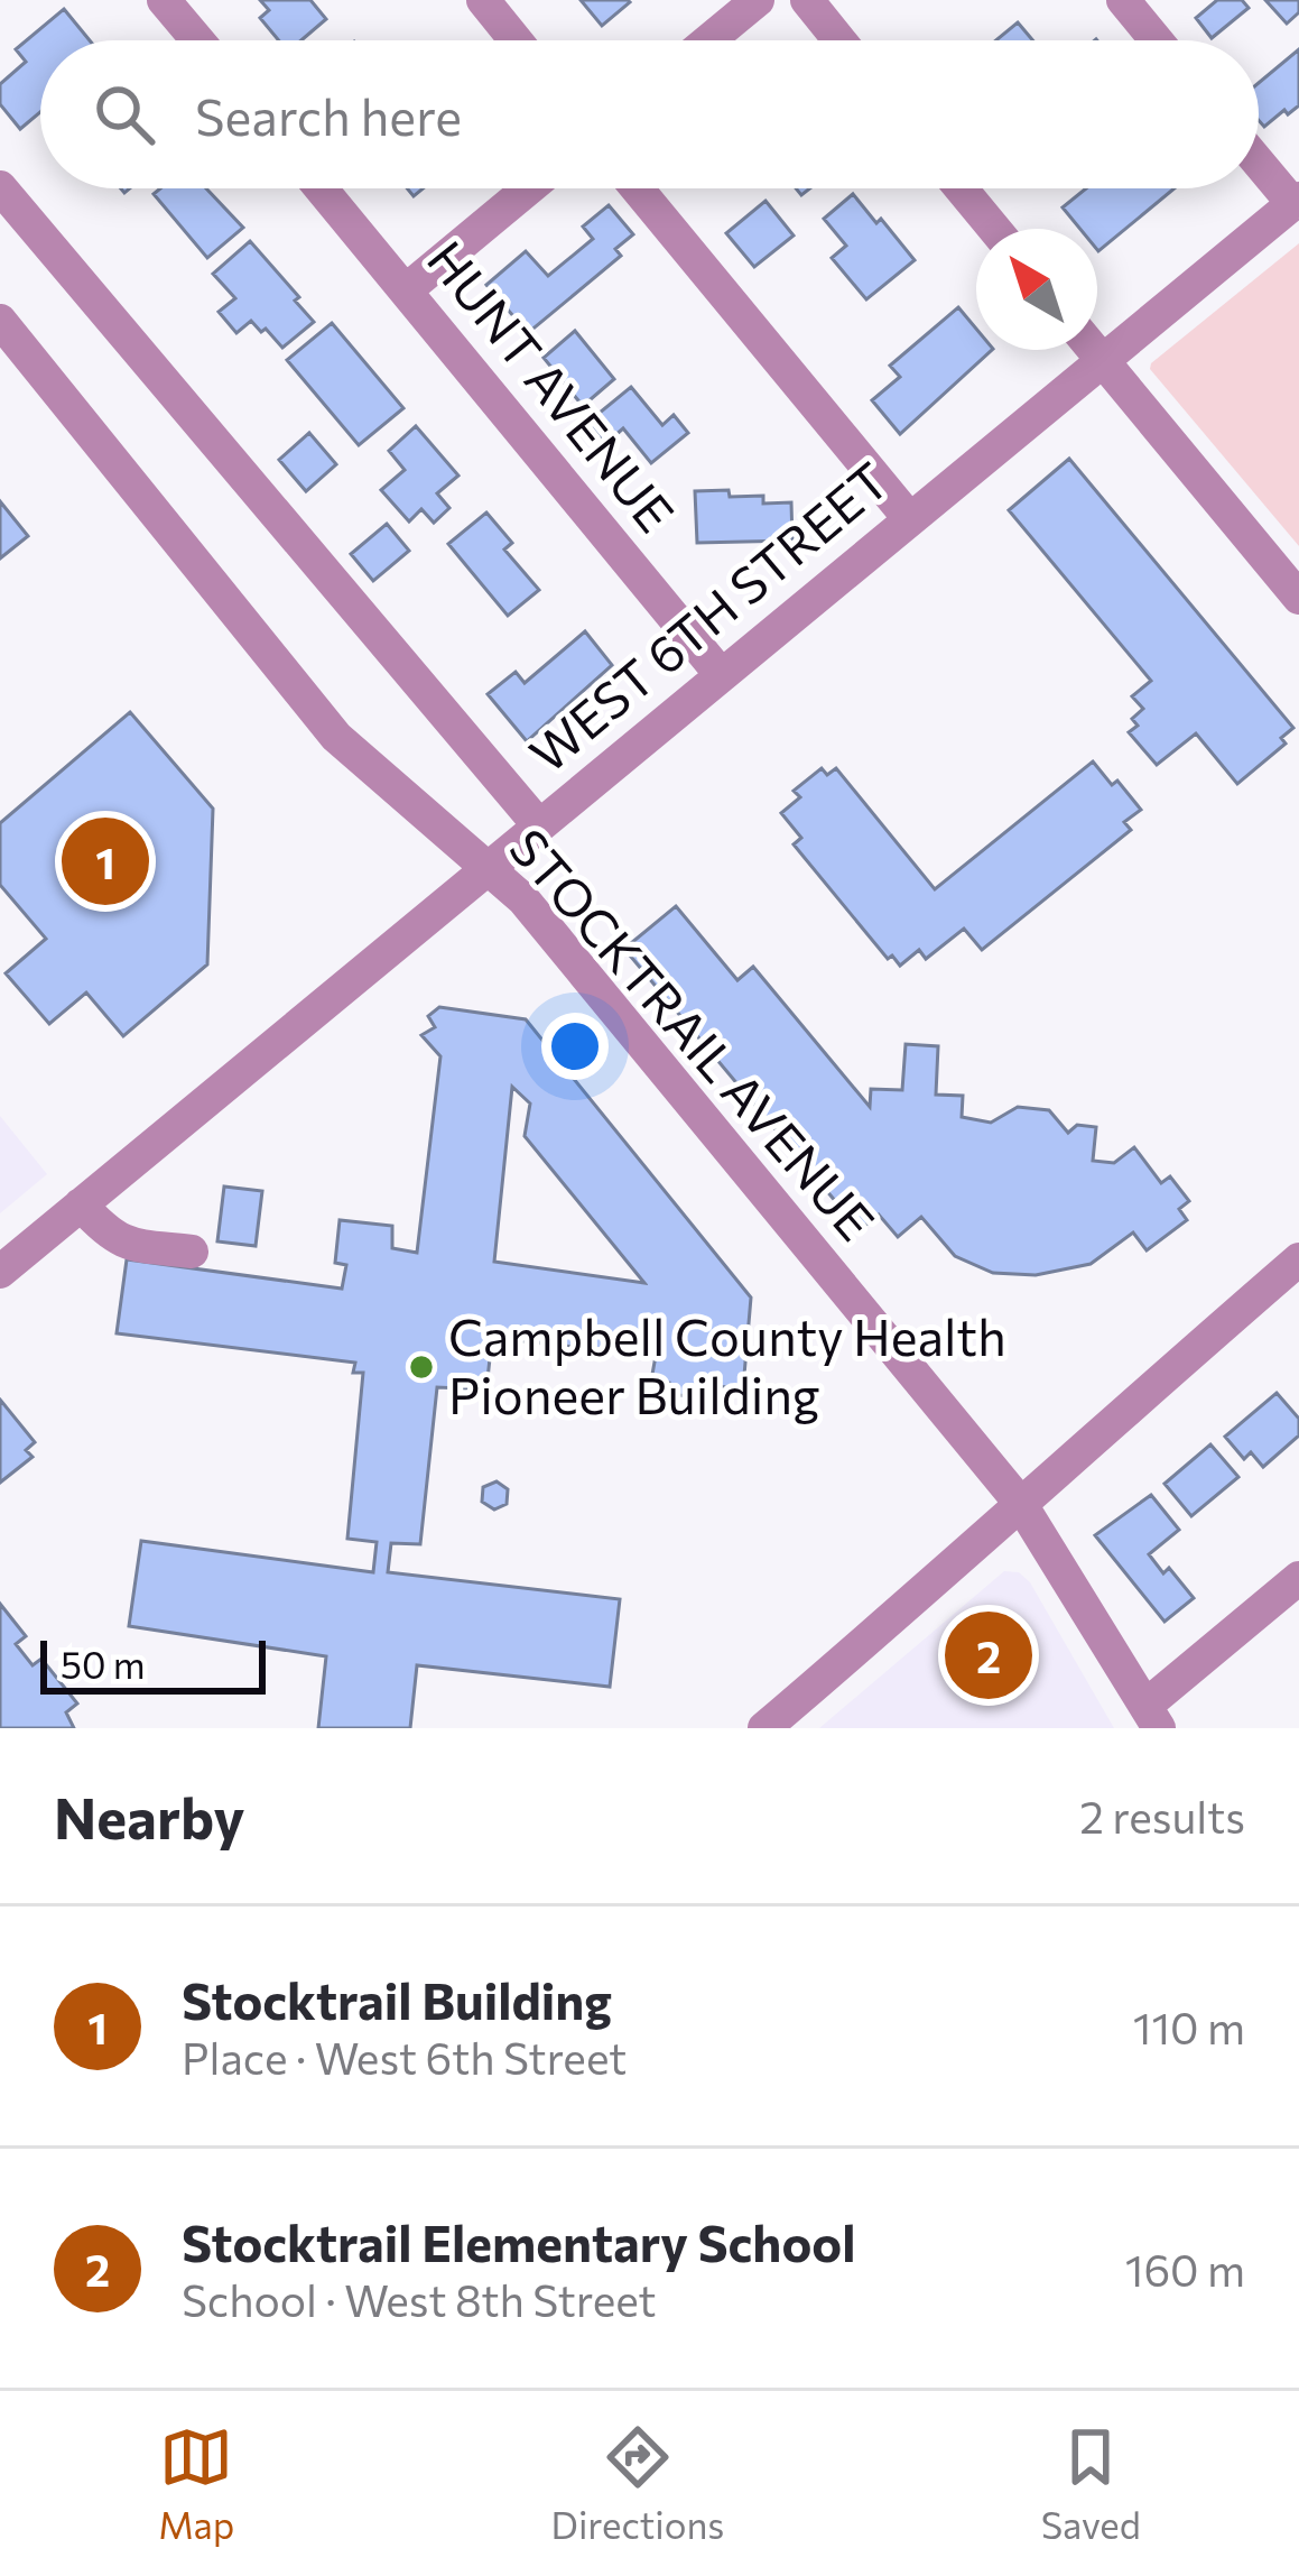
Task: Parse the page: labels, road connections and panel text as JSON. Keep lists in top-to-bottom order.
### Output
{
  "streets": {
    "street": ["HUNT AVENUE", "WEST 6TH STREET", "STOCKTRAIL AVENUE"]
  },
  "crossings": [
    ["HUNT AVENUE", "WEST 6TH STREET"],
    ["WEST 6TH STREET", "STOCKTRAIL AVENUE"]
  ],
  "places": ["Campbell County Health Pioneer Building"],
  "scale_bar": "50 m",
  "north": "top left",
  "page": {
    "search": "Search here",
    "pins": ["1", "2"],
    "scale": "50 m",
    "heading": ["Nearby", "2 results"],
    "list": [
      {
        "mark": "1",
        "name": "Stocktrail Building",
        "note": "Place · West 6th Street",
        "value": "110 m"
      },
      {
        "mark": "2",
        "name": "Stocktrail Elementary School",
        "note": "School · West 8th Street",
        "value": "160 m"
      }
    ],
    "nav": ["Map", "Directions", "Saved"]
  }
}
